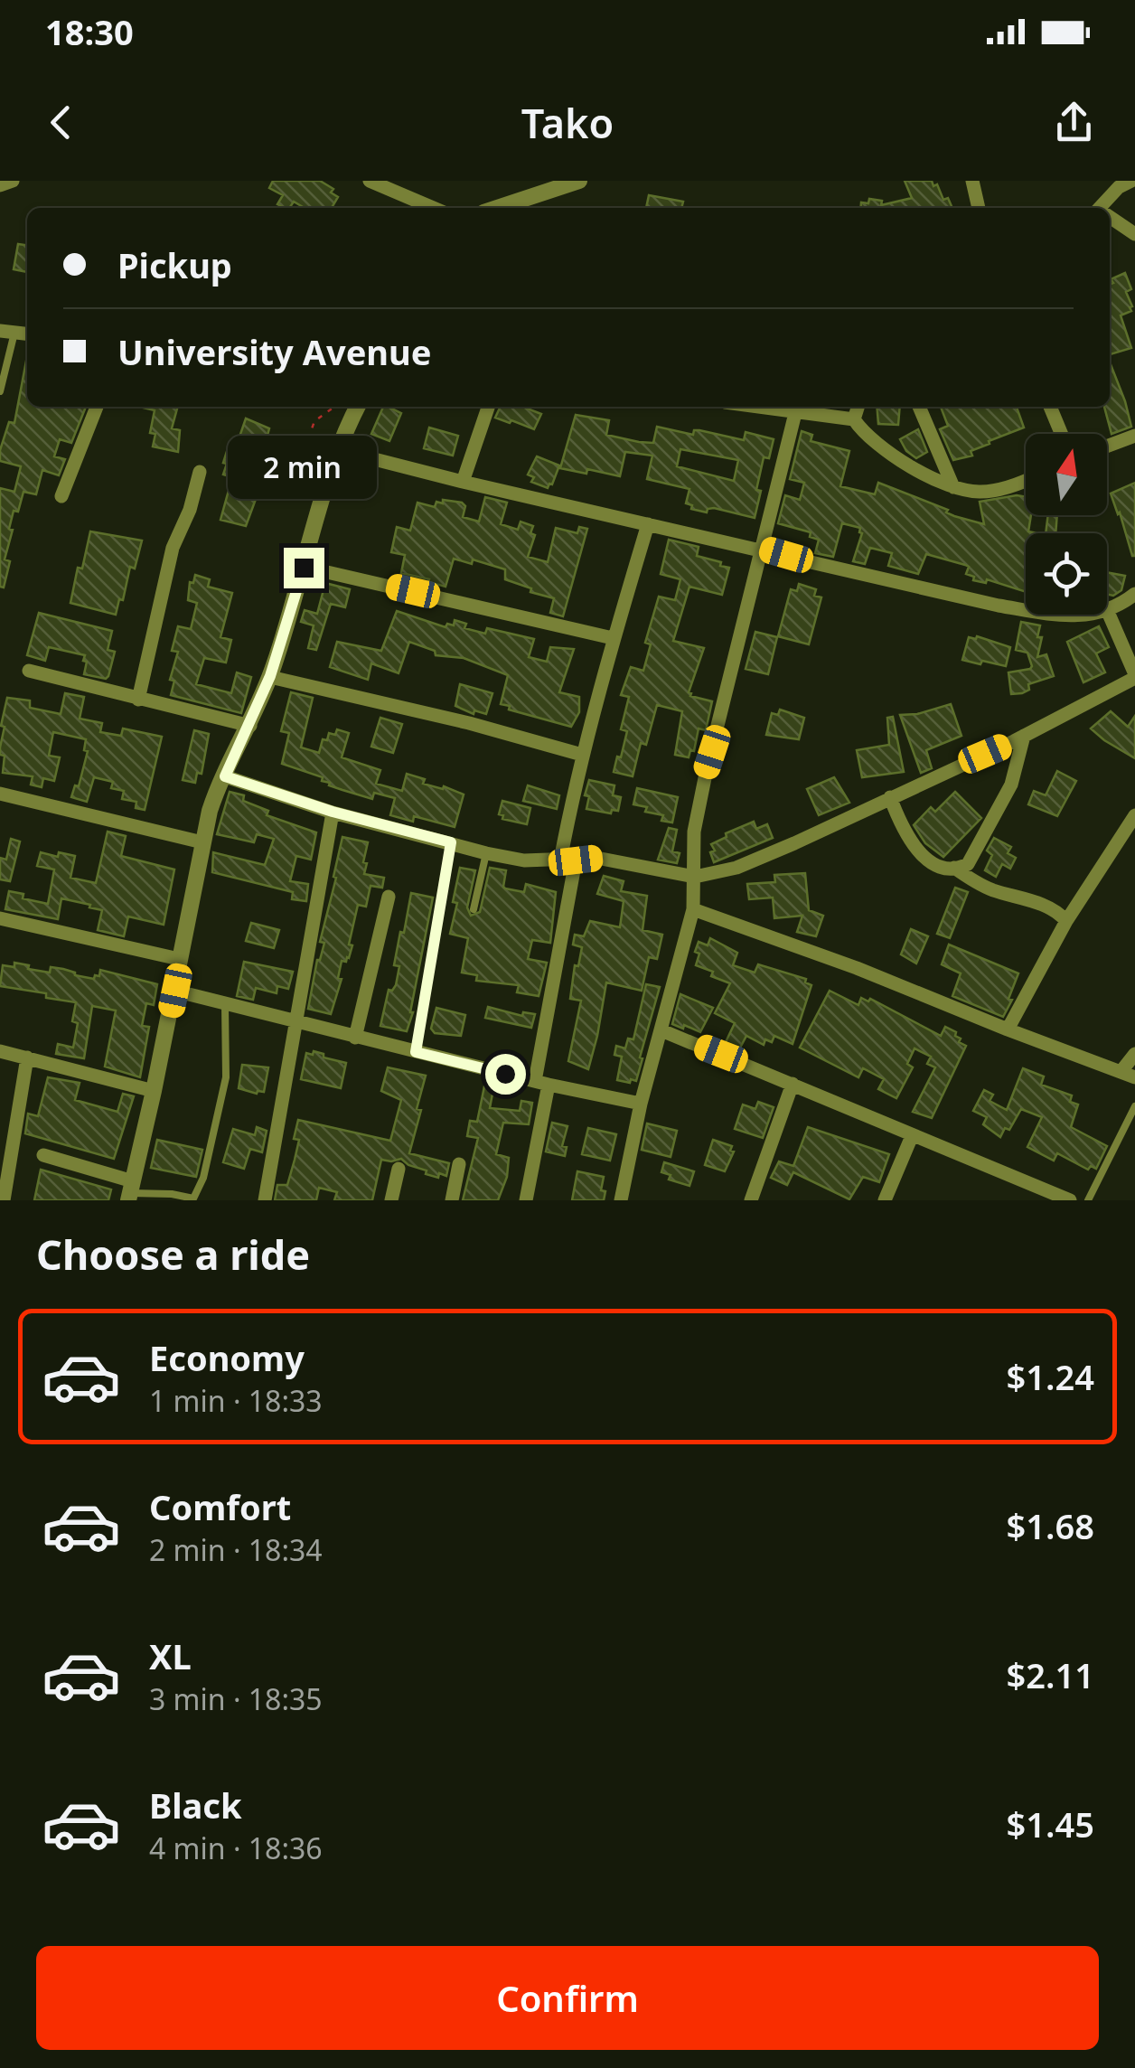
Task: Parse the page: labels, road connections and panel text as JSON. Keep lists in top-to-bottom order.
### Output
{
  "north": "top",
  "page": {
    "status": "18:30",
    "header": "Tako",
    "banner": ["Pickup", "University Avenue"],
    "bubble": "2 min",
    "heading": "Choose a ride",
    "list": [
      {
        "name": "Economy",
        "note": "1 min · 18:33",
        "value": "$1.24"
      },
      {
        "name": "Comfort",
        "note": "2 min · 18:34",
        "value": "$1.68"
      },
      {
        "name": "XL",
        "note": "3 min · 18:35",
        "value": "$2.11"
      },
      {
        "name": "Black",
        "note": "4 min · 18:36",
        "value": "$1.45"
      }
    ],
    "buttons": "Confirm"
  }
}
